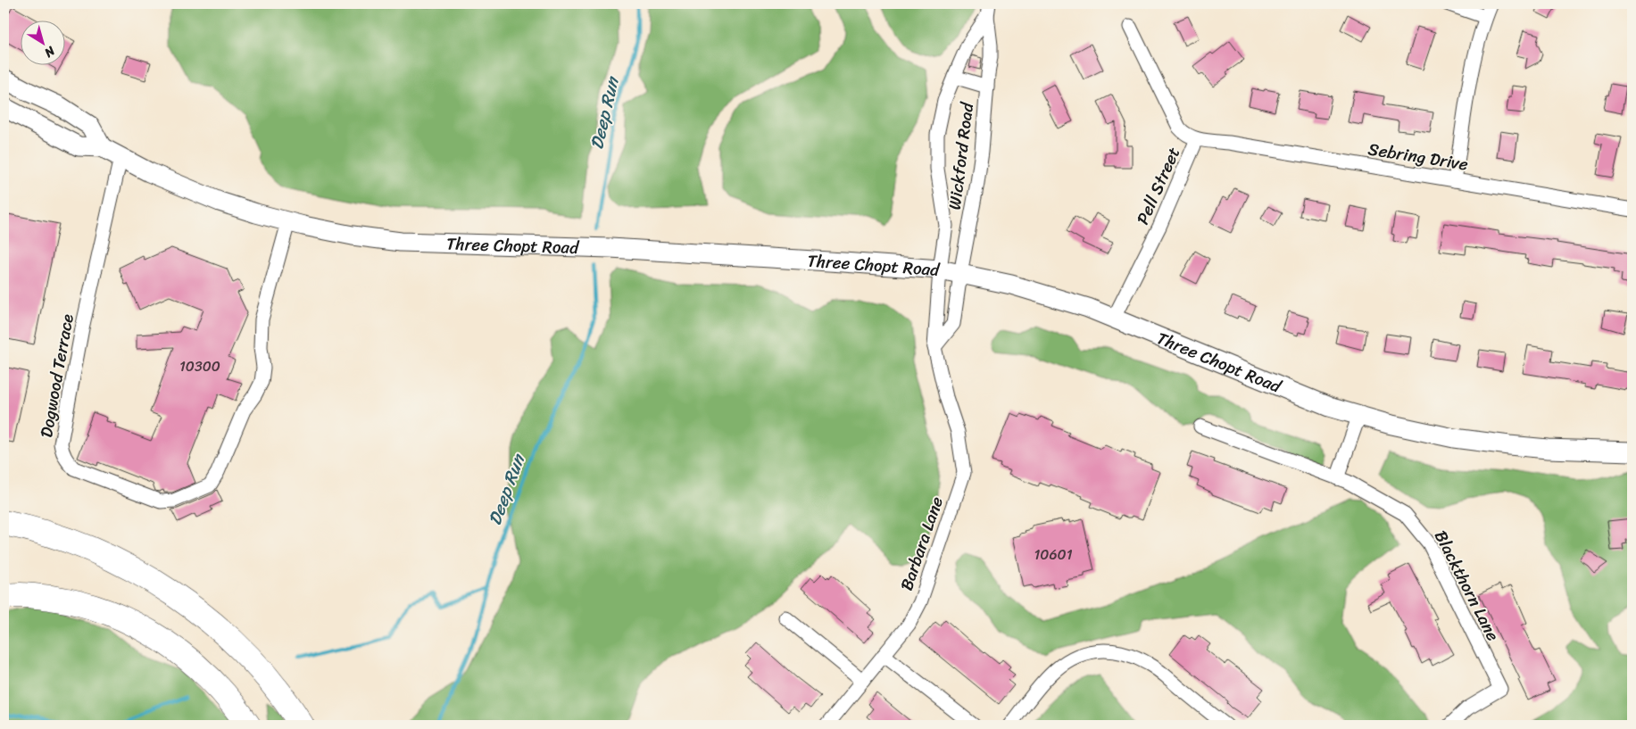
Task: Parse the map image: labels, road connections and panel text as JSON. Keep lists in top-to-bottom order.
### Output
{
  "streets": {
    "main road": ["Three Chopt Road"],
    "street": [
      "Wickford Road",
      "Sebring Drive",
      "Pell Street",
      "Dogwood Terrace",
      "Barbara Lane",
      "Blackthorn Lane"
    ]
  },
  "crossings": [
    ["Wickford Road", "Three Chopt Road"],
    ["Wickford Road", "Barbara Lane"],
    ["Sebring Drive", "Pell Street"],
    ["Pell Street", "Three Chopt Road"],
    ["Three Chopt Road", "Dogwood Terrace"],
    ["Three Chopt Road", "Barbara Lane"]
  ],
  "water": ["Deep Run"],
  "house_numbers": ["10300", "10601"],
  "north": "bottom right"
}
